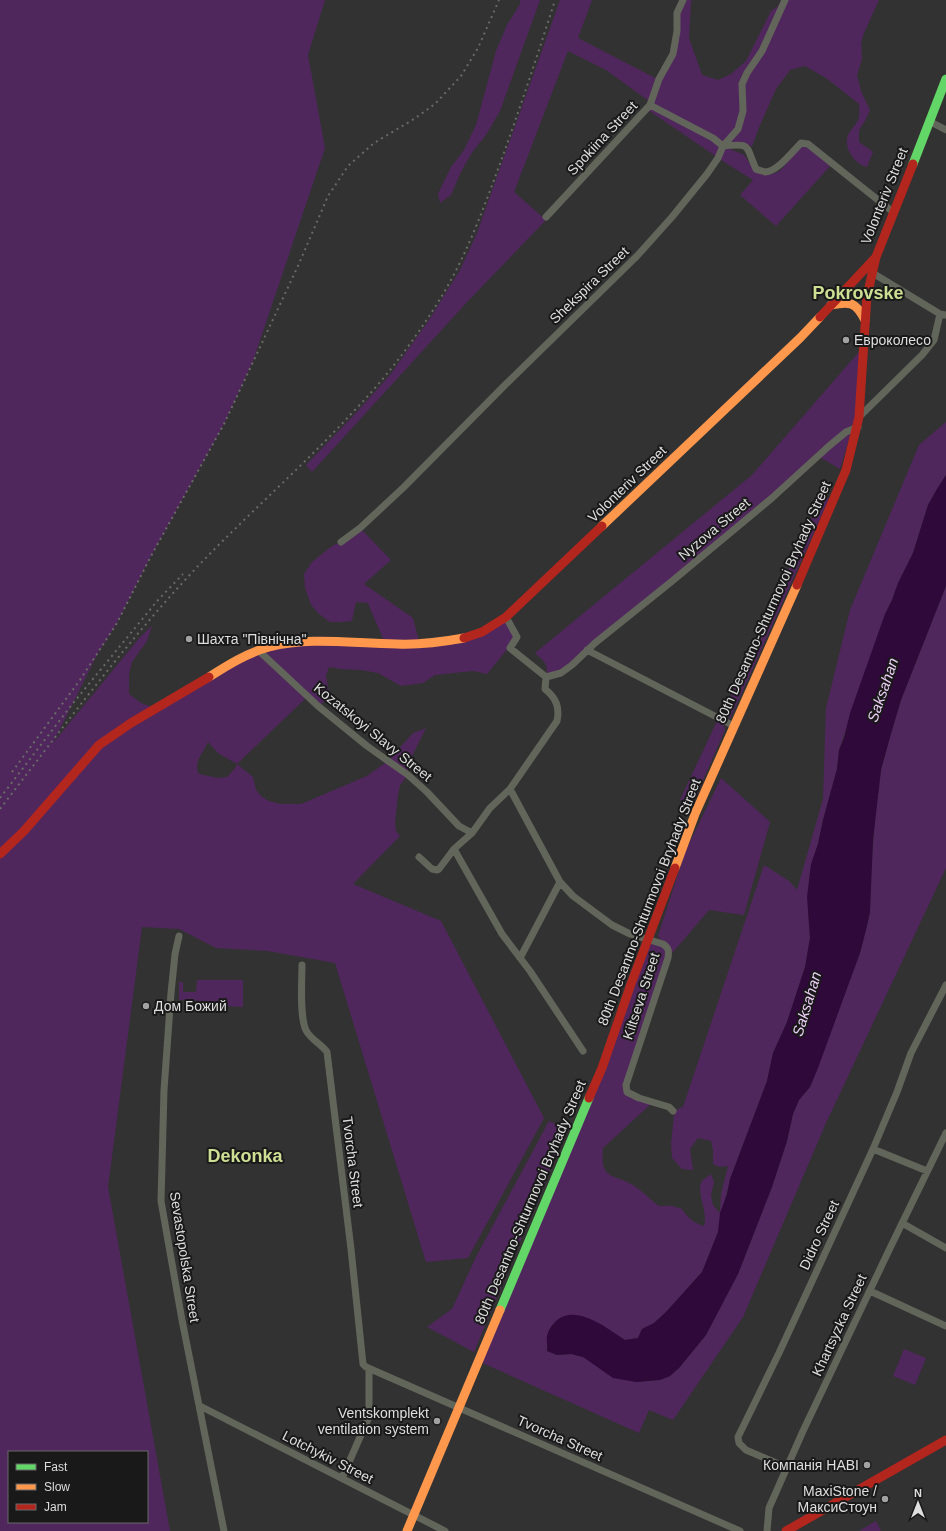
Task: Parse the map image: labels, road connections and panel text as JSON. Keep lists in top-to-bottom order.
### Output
{
  "streets": {
    "street": [
      "Spokiina Street",
      "Volonteriv Street",
      "Shekspira Street",
      "Nyzova Street",
      "80th Desantno-Shturmovoi Bryhady Street",
      "Kozatskoyi Slavy Street",
      "Kiltseva Street",
      "Tvorcha Street",
      "Didro Street",
      "Sevastopolska Street",
      "Khartsyzka Street",
      "Lotchykiv Street"
    ]
  },
  "crossings": [
    ["Volonteriv Street", "80th Desantno-Shturmovoi Bryhady Street"],
    ["Volonteriv Street", "Kozatskoyi Slavy Street"],
    ["Nyzova Street", "80th Desantno-Shturmovoi Bryhady Street"],
    ["80th Desantno-Shturmovoi Bryhady Street", "Kiltseva Street"],
    ["80th Desantno-Shturmovoi Bryhady Street", "Tvorcha Street"],
    ["80th Desantno-Shturmovoi Bryhady Street", "Lotchykiv Street"],
    ["Tvorcha Street", "Lotchykiv Street"],
    ["Didro Street", "Khartsyzka Street"],
    ["Sevastopolska Street", "Lotchykiv Street"]
  ],
  "districts": ["Pokrovske", "Dekonka"],
  "water": ["Saksahan"],
  "places": [
    "Евроколесо",
    "Шахта \"Північна\"",
    "Дом Божий",
    "Ventskomplekt ventilation system",
    "Компанія НАВІ",
    "MaxiStone / МаксиСтоун"
  ],
  "legend": ["Fast", "Slow", "Jam"],
  "north": "top"
}
